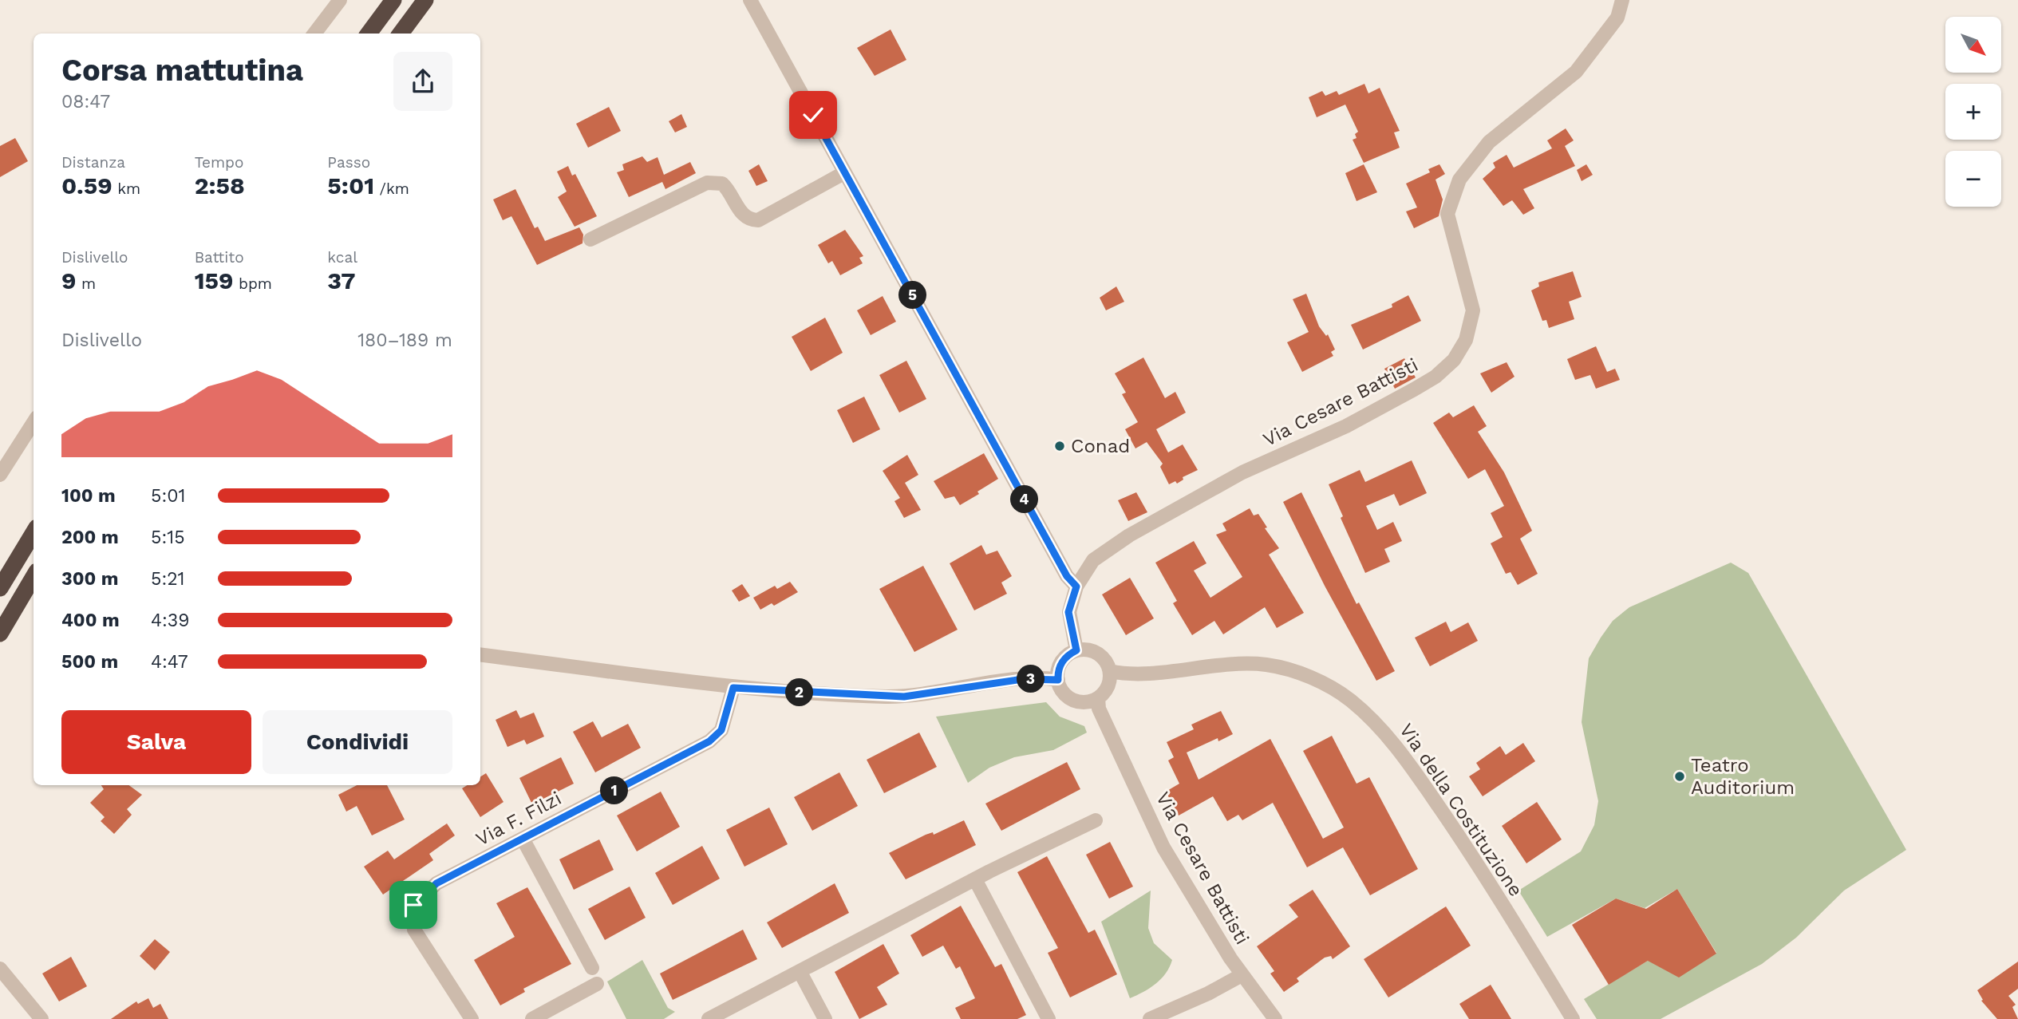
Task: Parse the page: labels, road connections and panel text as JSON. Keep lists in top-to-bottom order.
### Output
{
  "streets": {
    "street": ["Via Cesare Battisti", "Via della Costituzione", "Via F. Filzi"]
  },
  "crossings": [
    ["Via Cesare Battisti", "Via della Costituzione"]
  ],
  "places": ["Conad", "Teatro Auditorium"],
  "north": "bottom right",
  "page": {
    "map_buttons": ["+", "−"],
    "heading": ["Corsa mattutina", "08:47"],
    "stats": [
      ["Distanza", "0.59 km"],
      ["Tempo", "2:58"],
      ["Passo", "5:01 /km"],
      ["Dislivello", "9 m"],
      ["Battito", "159 bpm"],
      ["kcal", "37"]
    ],
    "pins": [
      "5",
      "4",
      "3",
      "2",
      "1"
    ],
    "chart": ["Dislivello", "180–189 m"],
    "list": [
      {
        "name": "100 m",
        "note": "5:01"
      },
      {
        "name": "200 m",
        "note": "5:15"
      },
      {
        "name": "300 m",
        "note": "5:21"
      },
      {
        "name": "400 m",
        "note": "4:39"
      },
      {
        "name": "500 m",
        "note": "4:47"
      }
    ],
    "buttons": ["Salva", "Condividi"]
  }
}
